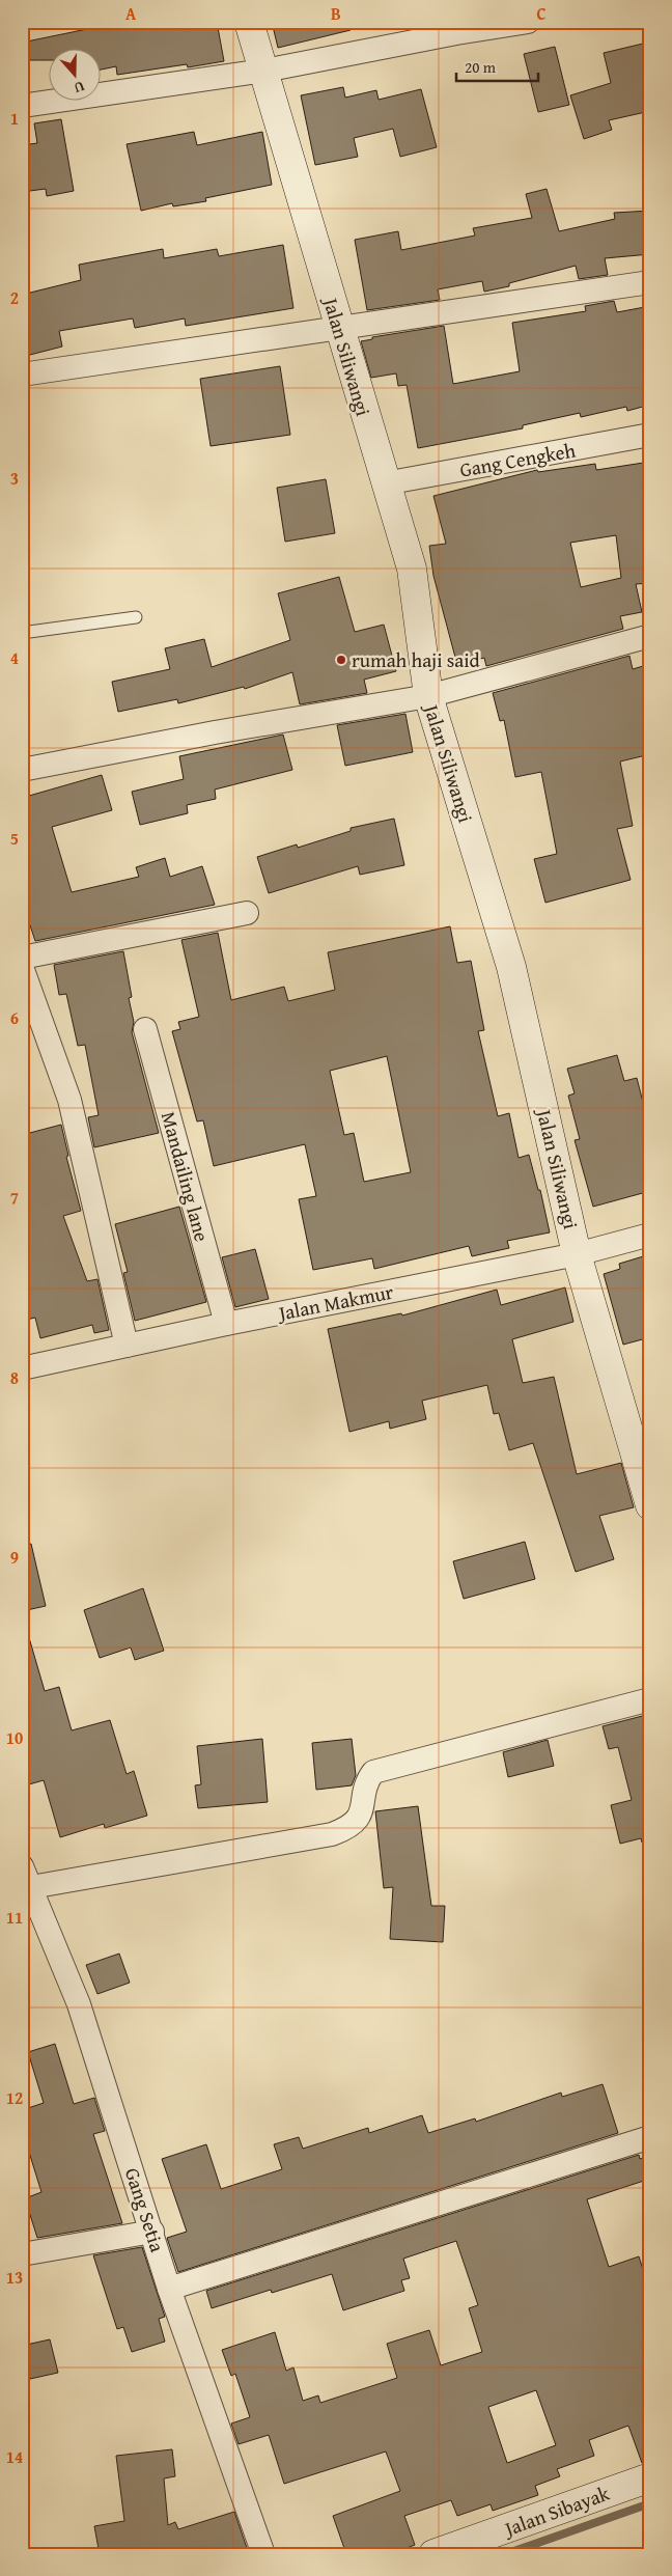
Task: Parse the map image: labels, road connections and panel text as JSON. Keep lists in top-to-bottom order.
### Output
{
  "streets": {
    "street": [
      "Jalan Siliwangi",
      "Gang Cengkeh",
      "Mandailing lane",
      "Jalan Makmur",
      "Gang Setia",
      "Jalan Sibayak"
    ]
  },
  "crossings": [
    ["Jalan Siliwangi", "Gang Cengkeh"],
    ["Jalan Siliwangi", "Jalan Makmur"],
    ["Mandailing lane", "Jalan Makmur"]
  ],
  "places": ["rumah haji said"],
  "scale_bar": "20 m",
  "north": "bottom",
  "grid": {
    "columns": ["A", "B", "C"],
    "rows": [
      "1",
      "2",
      "3",
      "4",
      "5",
      "6",
      "7",
      "8",
      "9",
      "10",
      "11",
      "12",
      "13",
      "14"
    ]
  }
}
